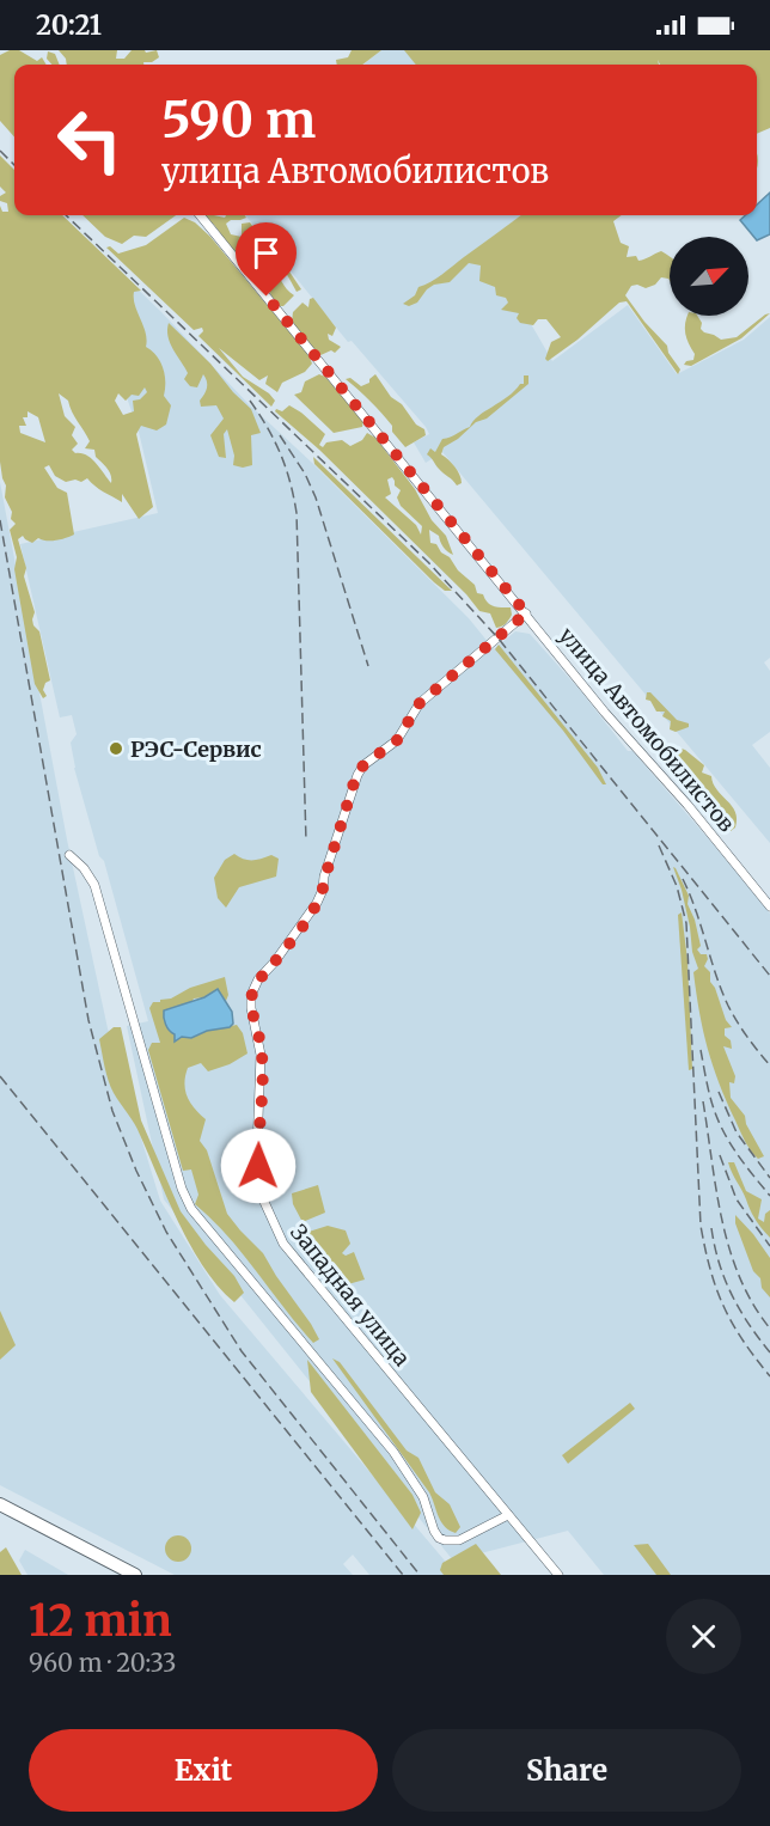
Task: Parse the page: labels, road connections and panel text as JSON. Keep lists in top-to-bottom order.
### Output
{
  "streets": {
    "street": ["улица Автомобилистов", "Западная улица"]
  },
  "crossings": [
    ["улица Автомобилистов", "Западная улица"]
  ],
  "places": ["РЭС-Сервис"],
  "north": "top right",
  "page": {
    "status": "20:21",
    "turn": ["590 m", "улица Автомобилистов"],
    "heading": ["12 min", "960 m · 20:33"],
    "buttons": ["Exit", "Share"]
  }
}
